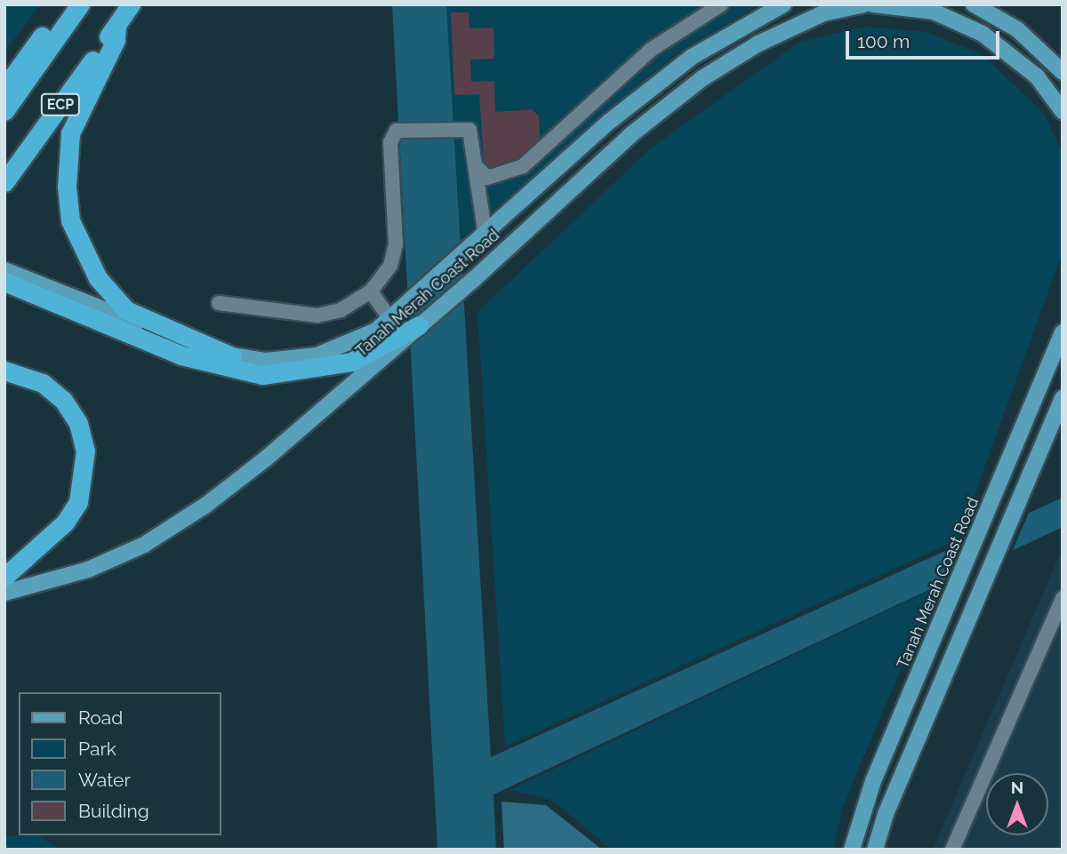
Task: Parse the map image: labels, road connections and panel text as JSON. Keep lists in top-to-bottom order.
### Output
{
  "streets": {
    "highway": ["ECP"],
    "main road": ["Tanah Merah Coast Road"]
  },
  "legend": [
    "Road",
    "Park",
    "Water",
    "Building"
  ],
  "scale_bar": "100 m",
  "north": "top"
}
